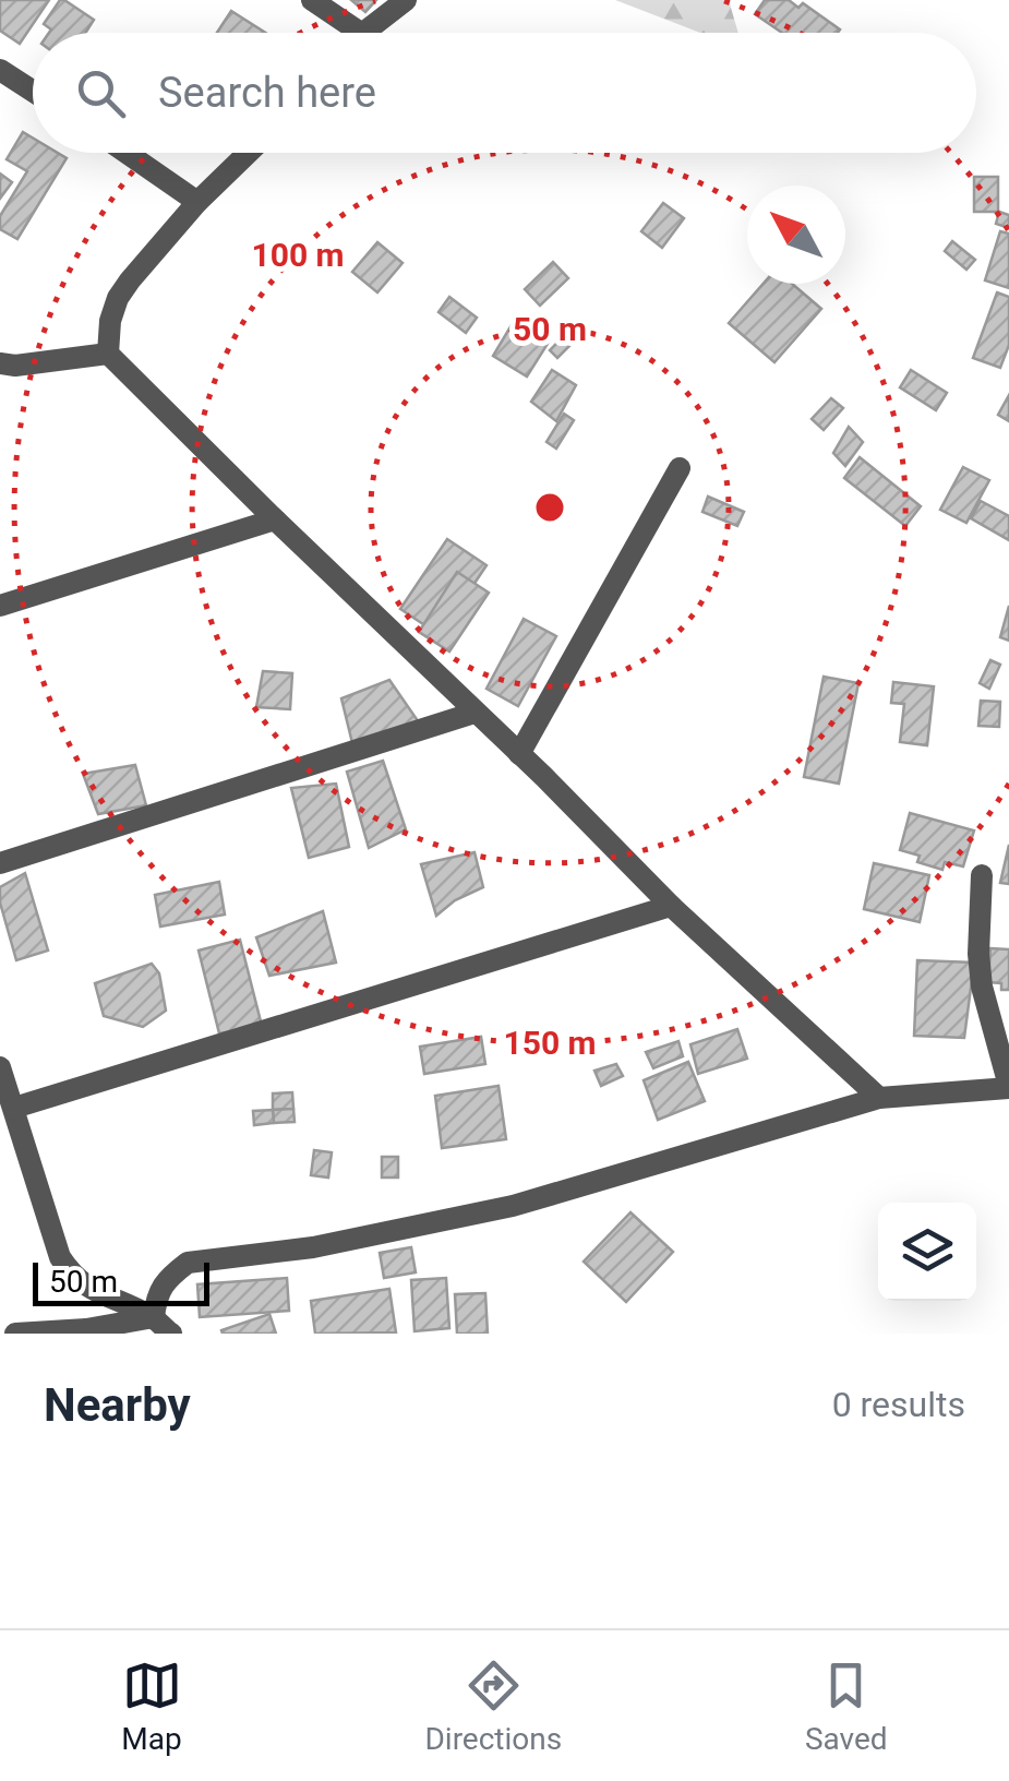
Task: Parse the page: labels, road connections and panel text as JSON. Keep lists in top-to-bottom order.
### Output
{
  "scale_bar": "50 m",
  "north": "top left",
  "page": {
    "search": "Search here",
    "scale": "50 m",
    "heading": ["Nearby", "0 results"],
    "nav": ["Map", "Directions", "Saved"]
  },
  "rings": ["100 m", "50 m", "150 m"]
}
